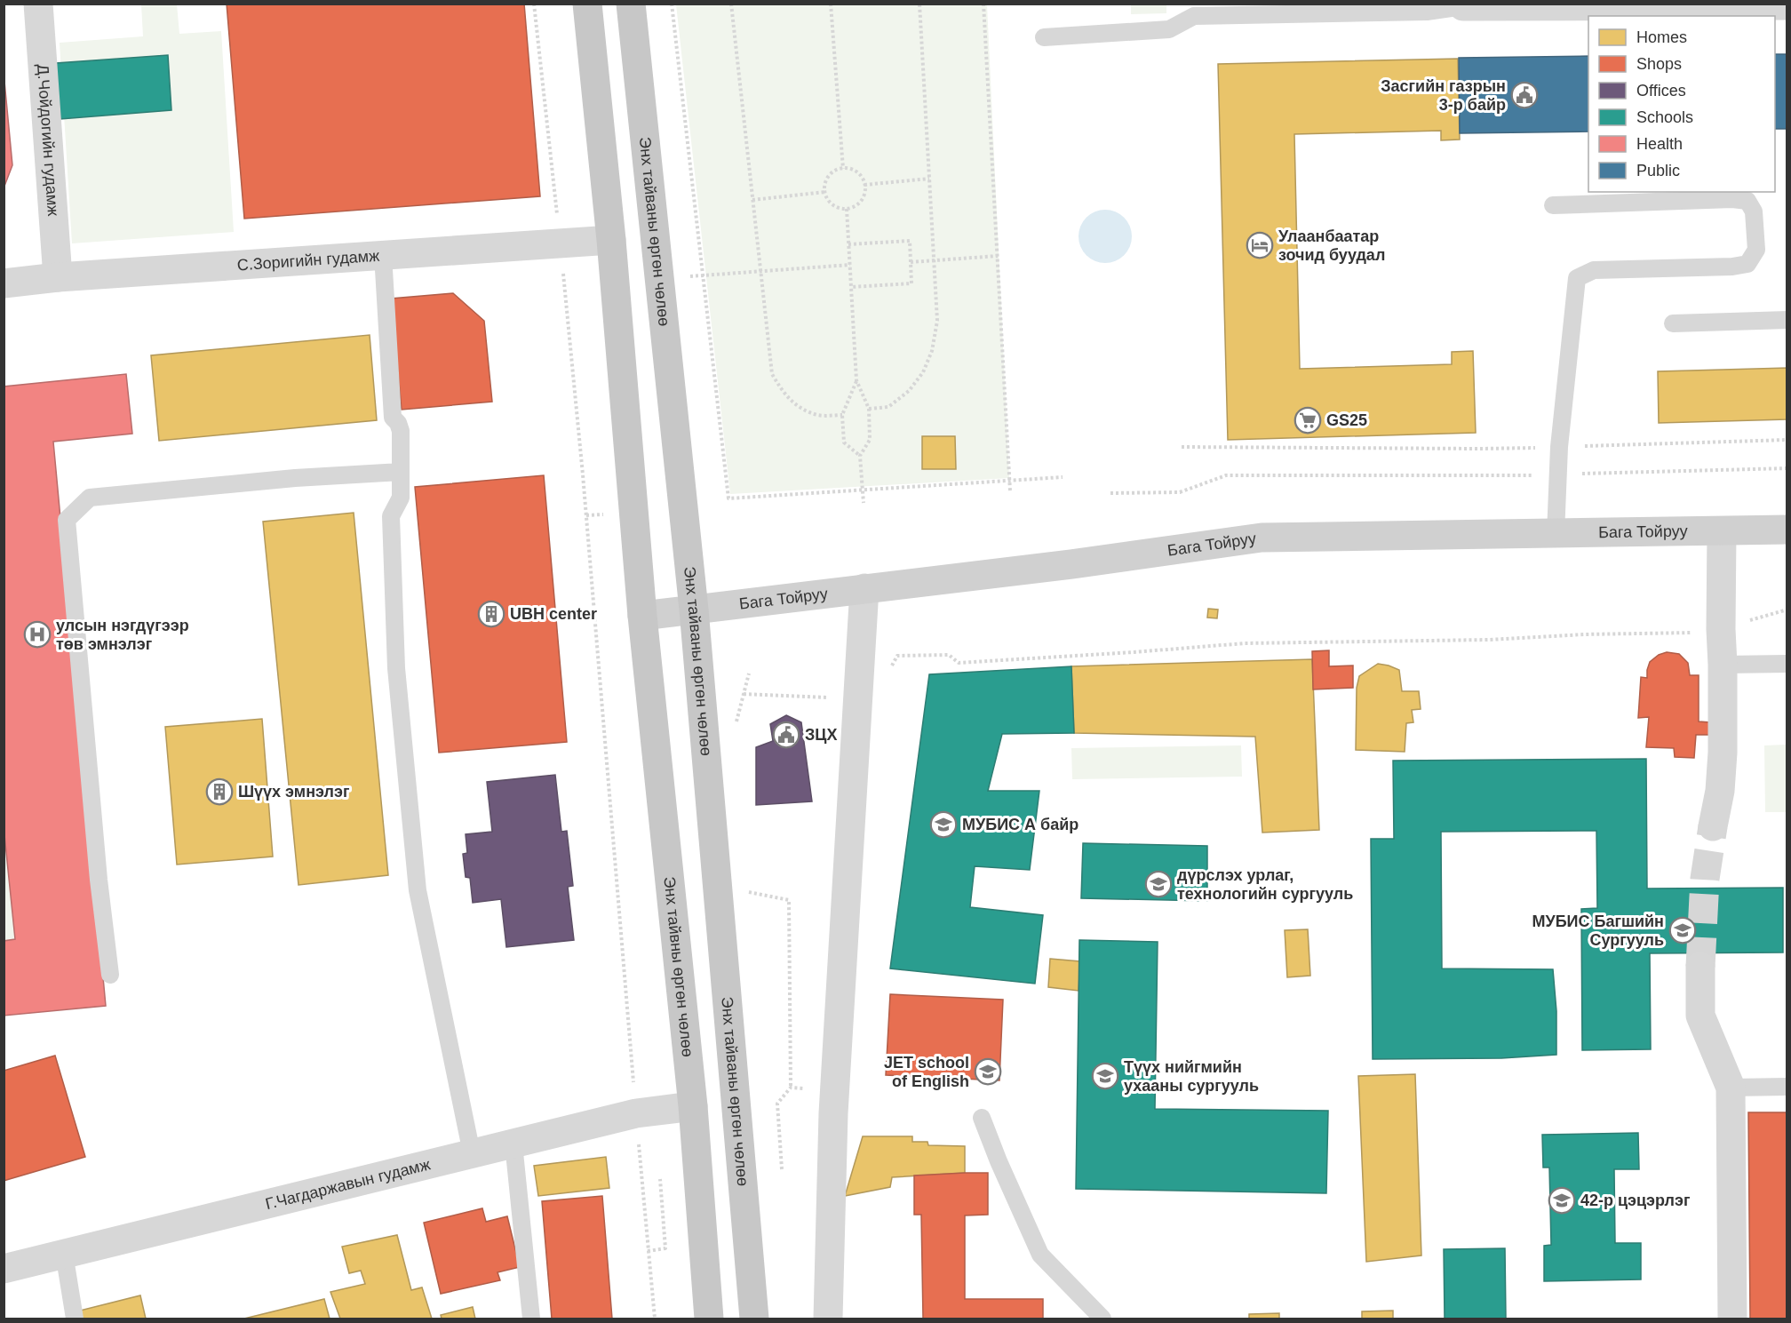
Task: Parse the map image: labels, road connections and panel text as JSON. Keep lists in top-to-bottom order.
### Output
{
  "streets": {
    "highway": ["Энх тайваны өргөн чөлөө", "Энх тайвны өргөн чөлөө"],
    "main road": ["Бага Тойруу"],
    "street": ["Д.Чойдогийн гудамж", "С.Зоригийн гудамж", "Г.Чагдаржавын гудамж"]
  },
  "crossings": [
    ["Д.Чойдогийн гудамж", "С.Зоригийн гудамж"],
    ["Энх тайваны өргөн чөлөө", "Бага Тойруу"],
    ["Бага Тойруу", "Энх тайвны өргөн чөлөө"],
    ["Энх тайвны өргөн чөлөө", "Г.Чагдаржавын гудамж"]
  ],
  "places": {
    "public building": ["Засгийн газрын 3-р байр", "ЗЦХ"],
    "hotel": ["Улаанбаатар зочид буудал"],
    "supermarket": ["GS25"],
    "building": ["UBH center", "Шүүх эмнэлэг"],
    "hospital": ["улсын нэгдүгээр төв эмнэлэг"],
    "school or university": [
      "МУБИС А байр",
      "дүрслэх урлаг, технологийн сургууль",
      "МУБИС Багшийн Сургууль",
      "JET school of English",
      "Түүх нийгмийн ухааны сургууль",
      "42-р цэцэрлэг"
    ]
  },
  "legend": [
    "Homes",
    "Shops",
    "Offices",
    "Schools",
    "Health",
    "Public"
  ]
}
